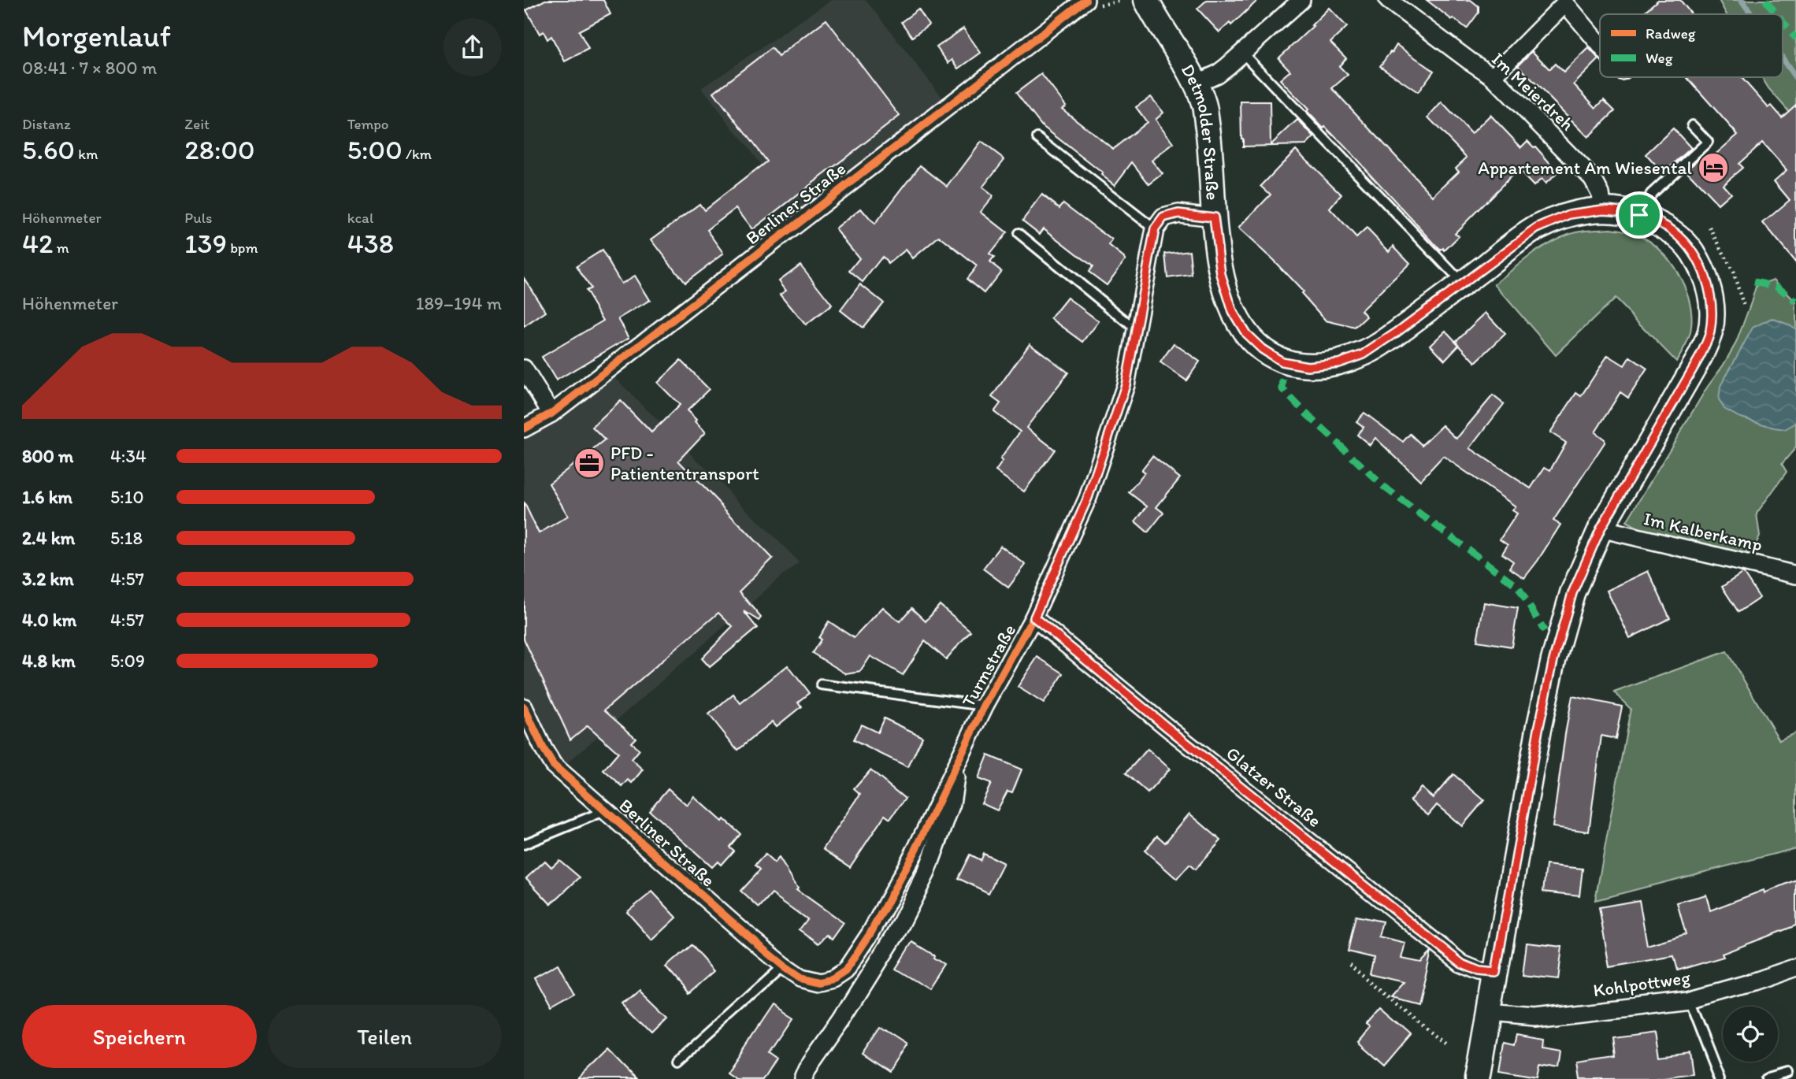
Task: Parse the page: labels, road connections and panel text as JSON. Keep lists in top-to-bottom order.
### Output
{
  "streets": {
    "main road": ["Detmolder Straße"],
    "street": [
      "Im Meierdreh",
      "Berliner Straße",
      "Im Kalberkamp",
      "Turmstraße",
      "Glatzer Straße",
      "Kohlpottweg"
    ]
  },
  "crossings": [
    ["Im Meierdreh", "Detmolder Straße"],
    ["Detmolder Straße", "Im Kalberkamp"],
    ["Detmolder Straße", "Glatzer Straße"],
    ["Detmolder Straße", "Kohlpottweg"],
    ["Berliner Straße", "Turmstraße"],
    ["Turmstraße", "Glatzer Straße"]
  ],
  "places": {
    "hotel": ["Appartement Am Wiesental"],
    "office": ["PFD - Patiententransport"]
  },
  "legend": ["Radweg", "Weg"],
  "page": {
    "heading": ["Morgenlauf", "08:41 · 7 × 800 m"],
    "stats": [
      ["Distanz", "5.60 km"],
      ["Zeit", "28:00"],
      ["Tempo", "5:00 /km"],
      ["Höhenmeter", "42 m"],
      ["Puls", "139 bpm"],
      ["kcal", "438"]
    ],
    "chart": ["Höhenmeter", "189–194 m"],
    "list": [
      {
        "name": "800 m",
        "note": "4:34"
      },
      {
        "name": "1.6 km",
        "note": "5:10"
      },
      {
        "name": "2.4 km",
        "note": "5:18"
      },
      {
        "name": "3.2 km",
        "note": "4:57"
      },
      {
        "name": "4.0 km",
        "note": "4:57"
      },
      {
        "name": "4.8 km",
        "note": "5:09"
      }
    ],
    "buttons": ["Speichern", "Teilen"]
  }
}
